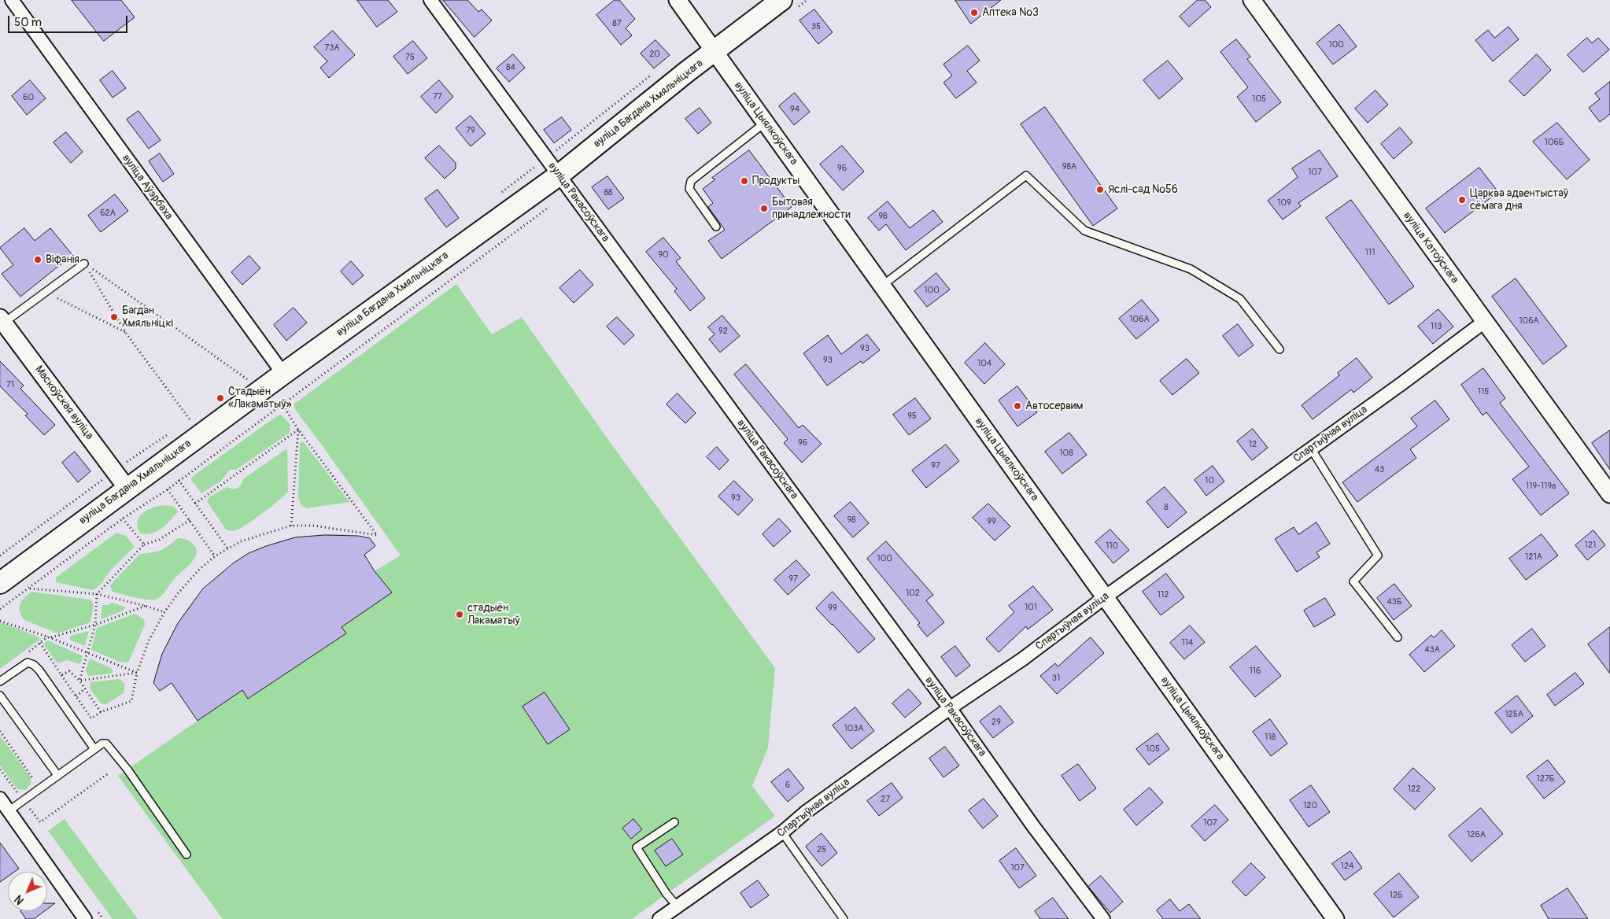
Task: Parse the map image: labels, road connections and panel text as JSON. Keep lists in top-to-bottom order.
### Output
{
  "streets": {
    "main road": ["вуліца Багдана Хмяльніцкага"],
    "street": [
      "вуліца Цыялкоўскага",
      "вуліца Аўэрбаха",
      "вуліца Ракасоўскага",
      "вуліца Катоўскага",
      "Маскоўская вуліца",
      "Спартыўная вуліца"
    ]
  },
  "crossings": [
    ["вуліца Багдана Хмяльніцкага", "вуліца Цыялкоўскага"],
    ["вуліца Багдана Хмяльніцкага", "вуліца Аўэрбаха"],
    ["вуліца Багдана Хмяльніцкага", "вуліца Ракасоўскага"],
    ["вуліца Багдана Хмяльніцкага", "Маскоўская вуліца"],
    ["вуліца Цыялкоўскага", "Спартыўная вуліца"],
    ["вуліца Ракасоўскага", "Спартыўная вуліца"],
    ["вуліца Катоўскага", "Спартыўная вуліца"]
  ],
  "places": [
    "Аптека №3",
    "Продукты",
    "Яслі-сад №56",
    "Царква адвентыстаў сёмага дня",
    "Бытовая принадлежности",
    "Віфанія",
    "Багдан Хмяльніцкі",
    "Стадыён «Лакаматыў»",
    "Автосервим",
    "стадыён Лакаматыў"
  ],
  "house_numbers": [
    "87",
    "35",
    "100",
    "73А",
    "20",
    "75",
    "84",
    "77",
    "60",
    "105",
    "94",
    "79",
    "106Б",
    "98А",
    "96",
    "107",
    "88",
    "109",
    "62А",
    "98",
    "111",
    "90",
    "100",
    "106А",
    "106А",
    "113",
    "92",
    "93",
    "93",
    "104",
    "71",
    "115",
    "95",
    "96",
    "12",
    "108",
    "97",
    "43",
    "10",
    "119-119а",
    "93",
    "8",
    "98",
    "99",
    "121",
    "110",
    "121А",
    "100",
    "97",
    "102",
    "112",
    "43Б",
    "101",
    "99",
    "114",
    "43А",
    "116",
    "31",
    "125А",
    "29",
    "103А",
    "118",
    "105",
    "127Б",
    "6",
    "122",
    "27",
    "120",
    "107",
    "126А",
    "25",
    "124",
    "107",
    "126"
  ],
  "scale_bar": "50 m",
  "north": "bottom left"
}
